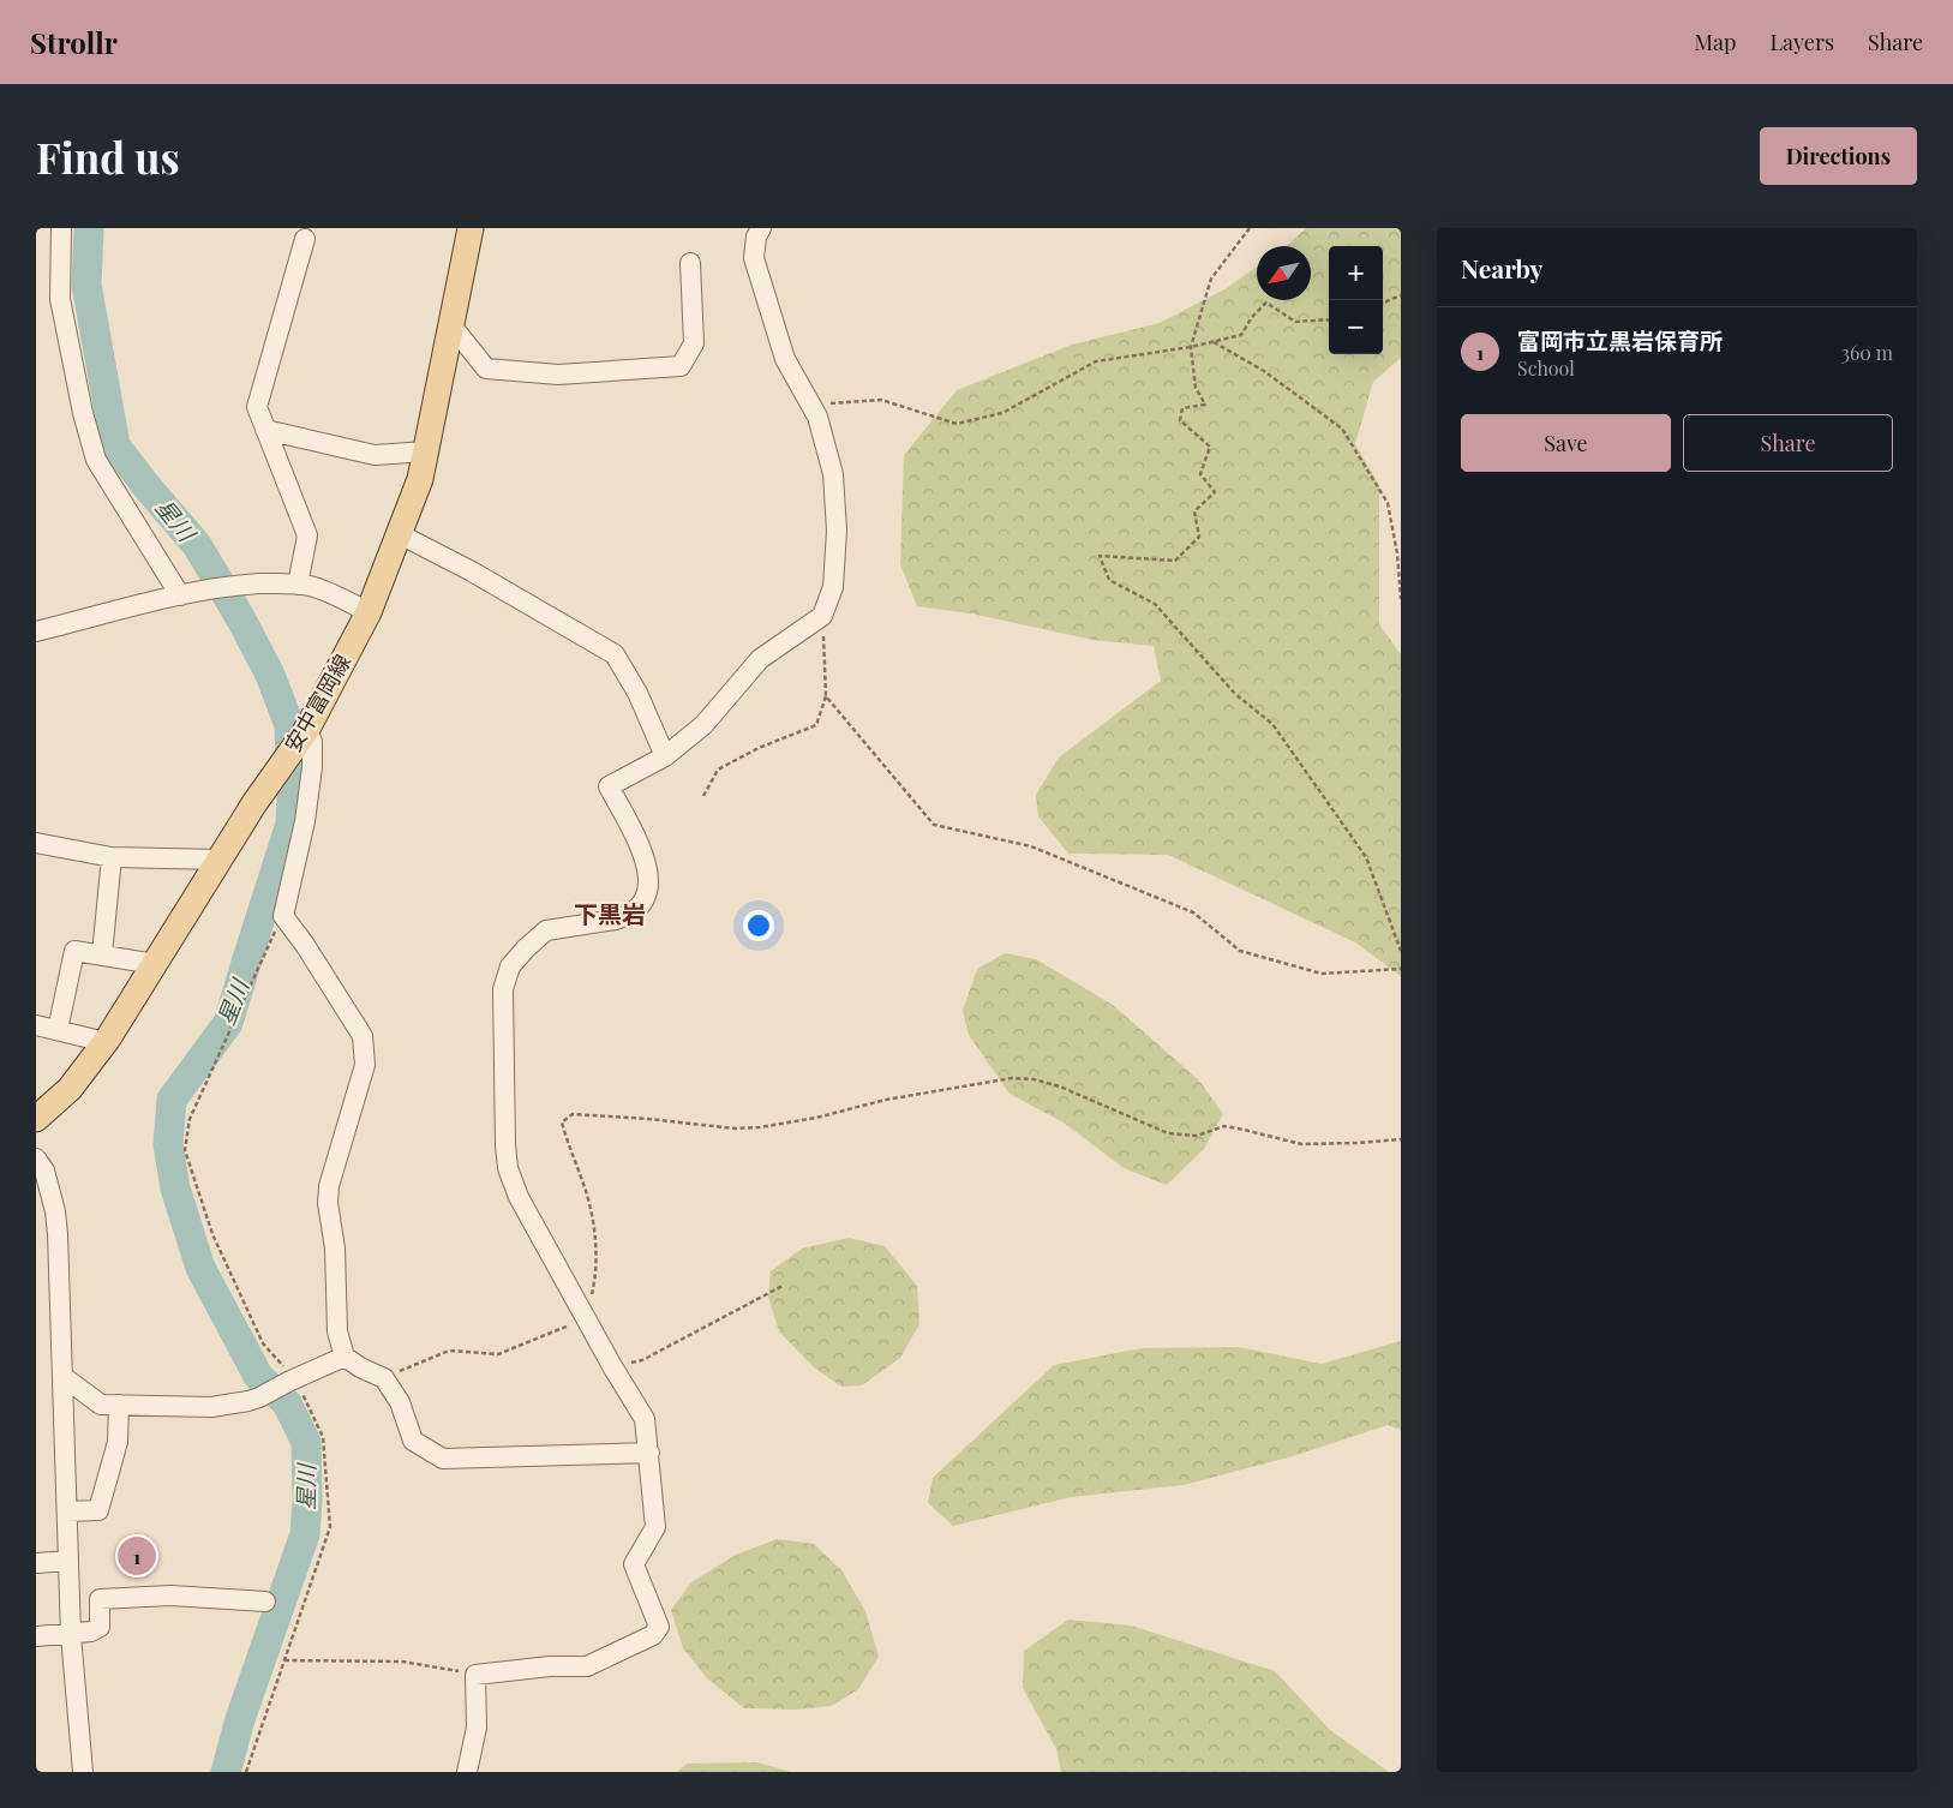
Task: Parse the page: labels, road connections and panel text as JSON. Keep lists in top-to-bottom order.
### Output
{
  "streets": {
    "main road": ["安中富岡線"]
  },
  "districts": ["下黒岩"],
  "water": ["星川"],
  "north": "bottom left",
  "page": {
    "header": "Strollr",
    "nav": ["Map", "Layers", "Share"],
    "buttons": [
      "Directions",
      ["Save", "Share"]
    ],
    "title": "Find us",
    "heading": "Nearby",
    "map_buttons": ["+", "−"],
    "list": [
      {
        "mark": "1",
        "name": "富岡市立黒岩保育所",
        "note": "School",
        "value": "360 m"
      }
    ],
    "pins": "1"
  }
}
